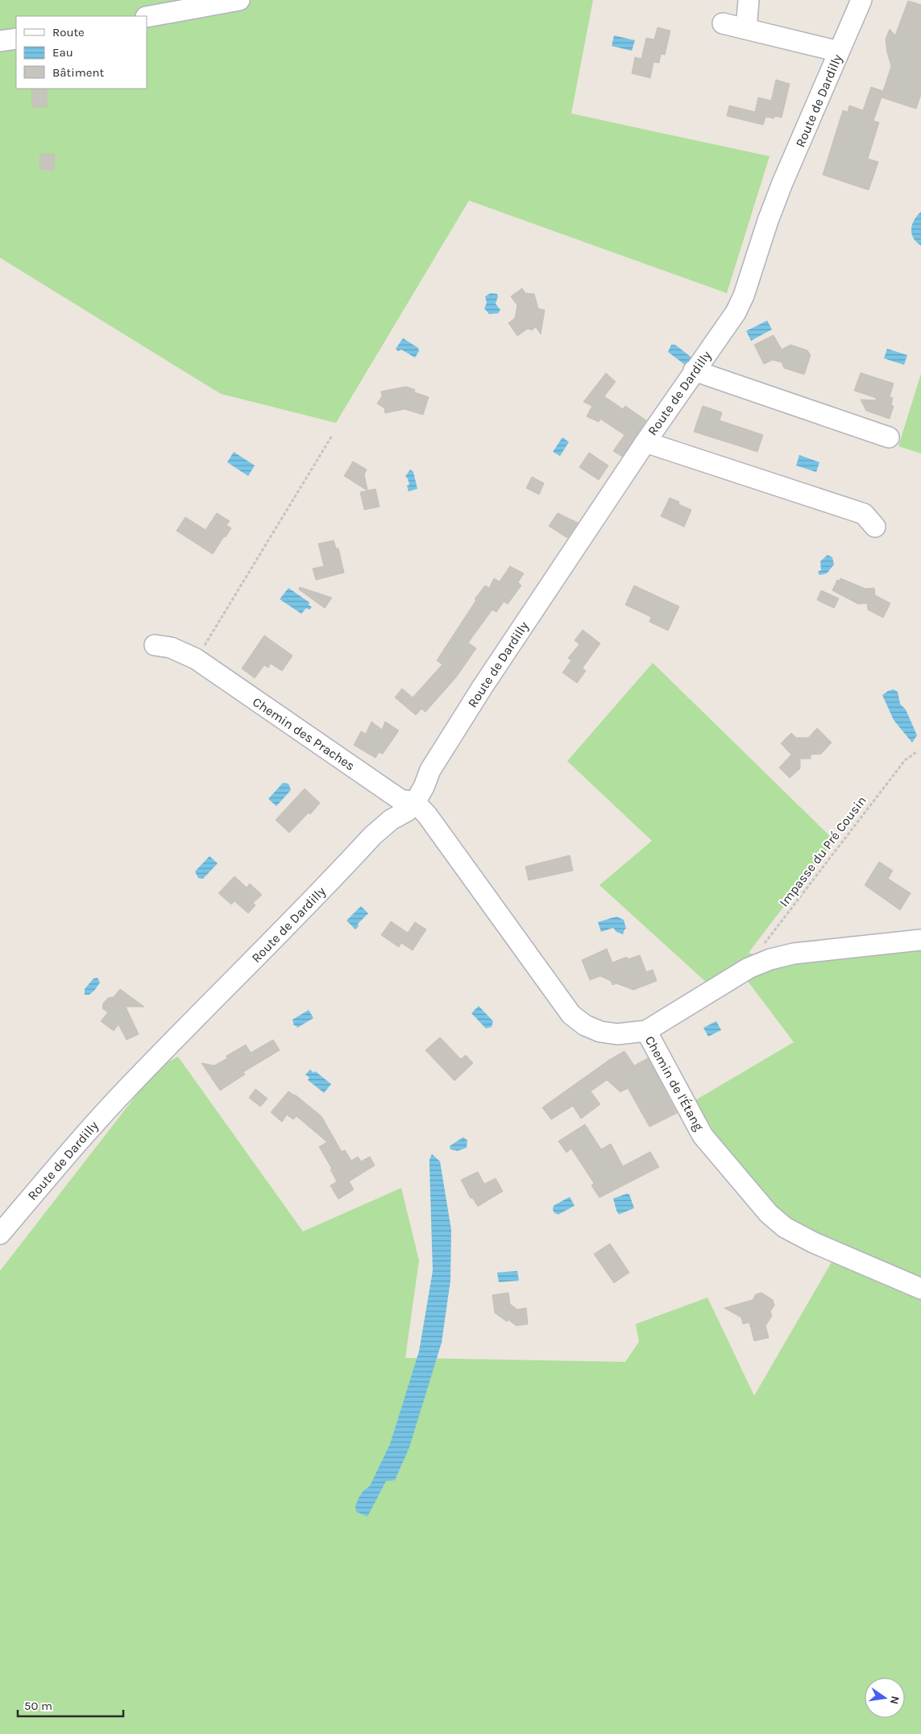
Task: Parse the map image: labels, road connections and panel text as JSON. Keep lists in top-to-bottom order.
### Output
{
  "streets": {
    "street": ["Route de Dardilly", "Chemin des Praches", "Chemin de l'Étang"],
    "path": ["Impasse du Pré Cousin"]
  },
  "crossings": [
    ["Route de Dardilly", "Chemin des Praches"],
    ["Route de Dardilly", "Chemin de l'Étang"],
    ["Chemin des Praches", "Chemin de l'Étang"]
  ],
  "legend": ["Route", "Eau", "Bâtiment"],
  "scale_bar": "50 m",
  "north": "right"
}
